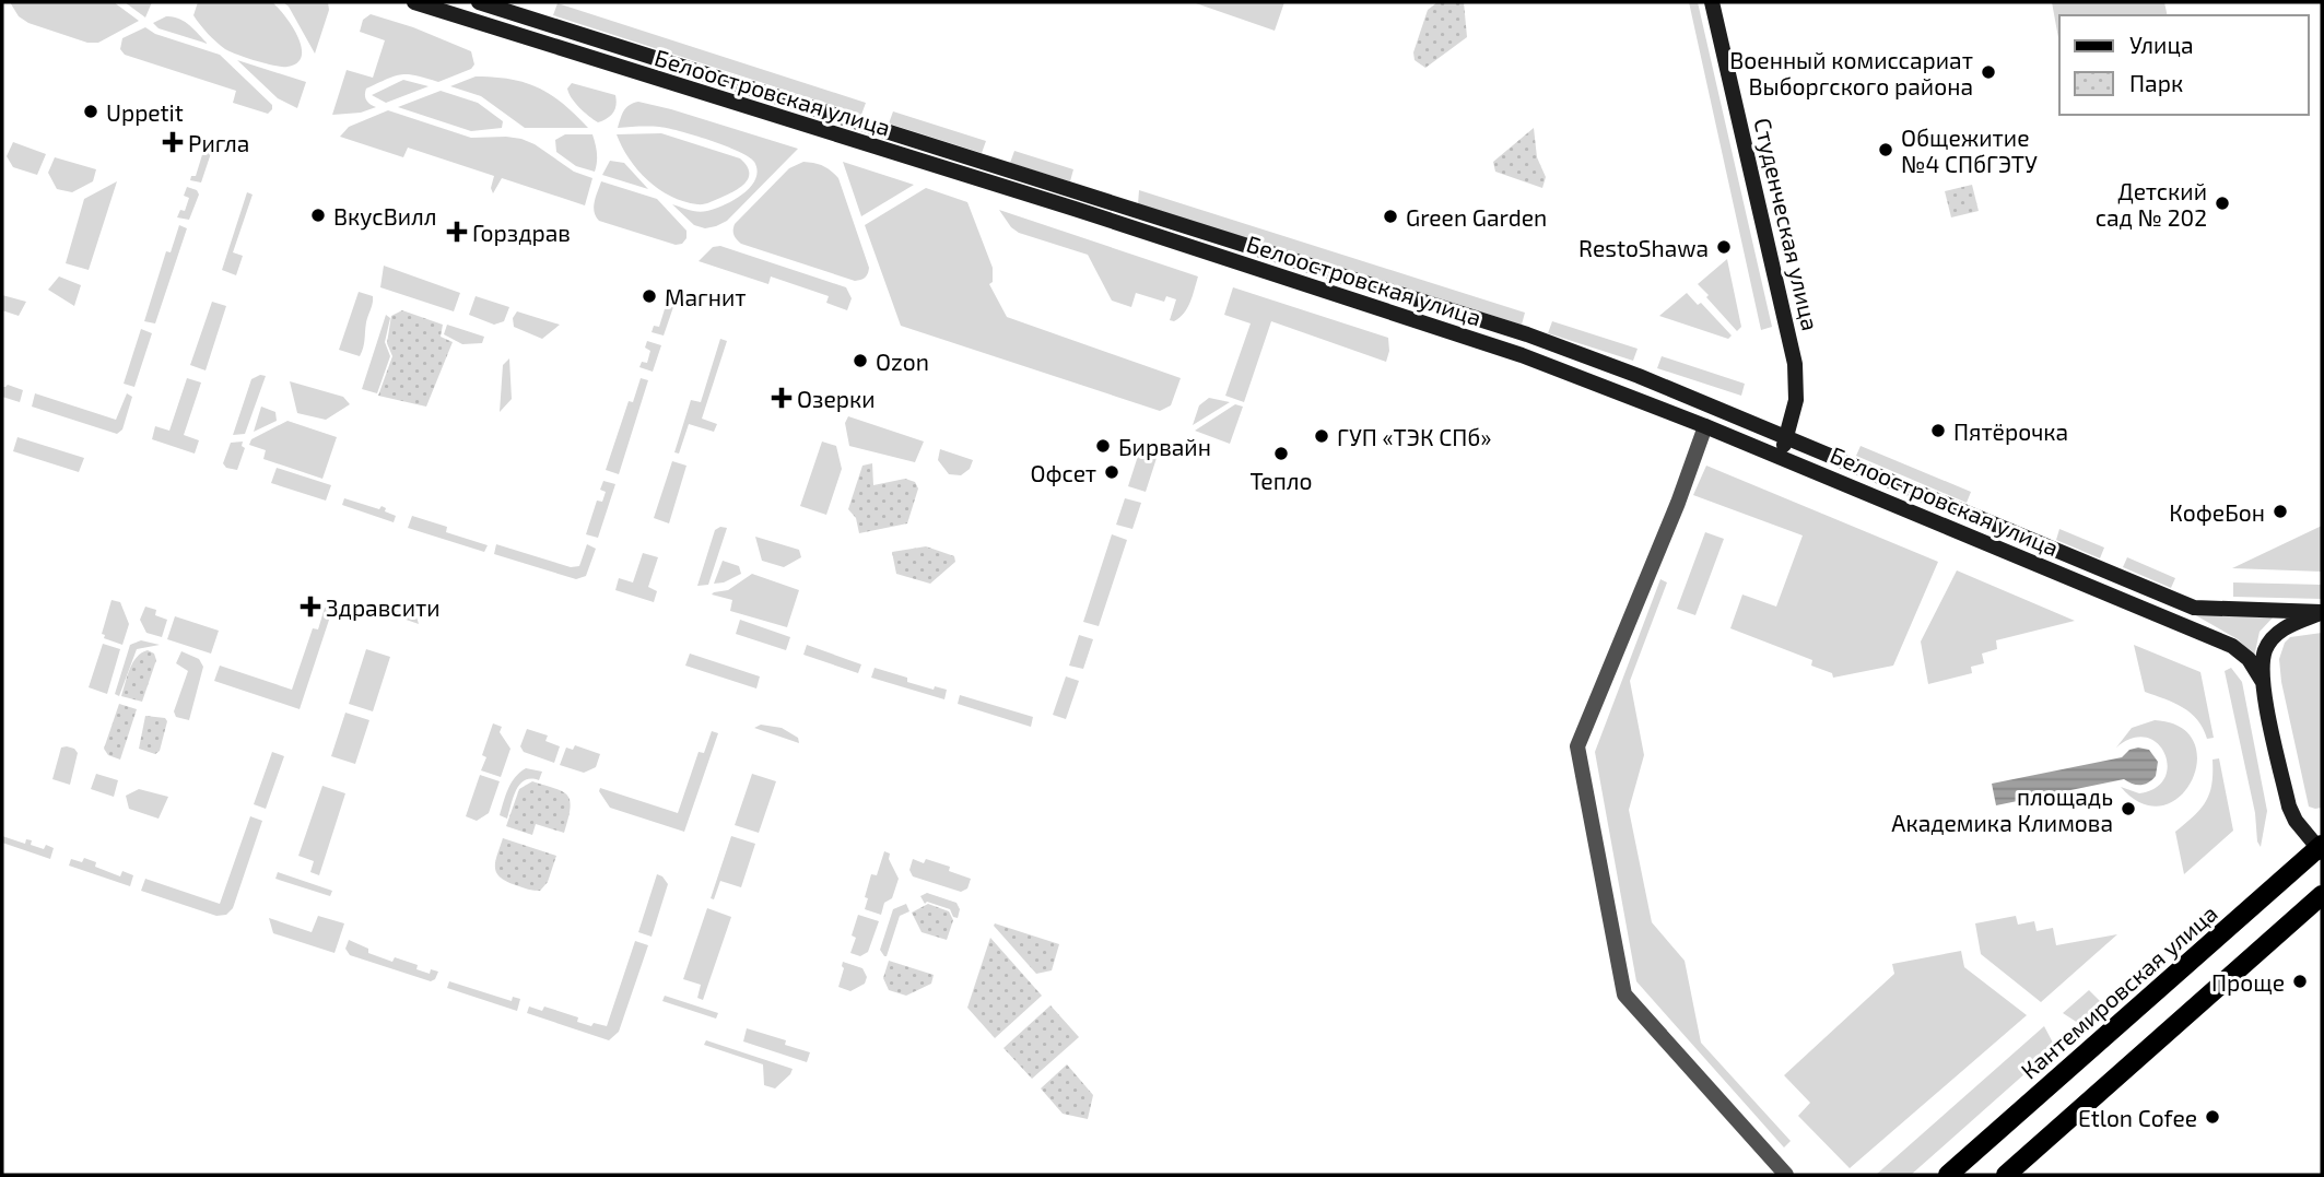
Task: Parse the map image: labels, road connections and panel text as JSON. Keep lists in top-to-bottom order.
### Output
{
  "streets": {
    "main road": ["Кантемировская улица"],
    "street": ["Белоостровская улица", "Студенческая улица"]
  },
  "crossings": [
    ["Белоостровская улица", "Студенческая улица"]
  ],
  "places": {
    "other": [
      "Военный комиссариат Выборгского района",
      "Uppetit",
      "Общежитие №4 СПбГЭТУ",
      "Детский сад № 202",
      "ВкусВилл",
      "Green Garden",
      "RestoShawa",
      "Магнит",
      "Ozon",
      "Пятёрочка",
      "ГУП «ТЭК СПб»",
      "Бирвайн",
      "Тепло",
      "Офсет",
      "КофеБон",
      "площадь Академика Климова",
      "Проще",
      "Etlon Cofee"
    ],
    "health": [
      "Ригла",
      "Горздрав",
      "Озерки",
      "Здравсити"
    ]
  },
  "legend": ["Улица", "Парк"]
}
